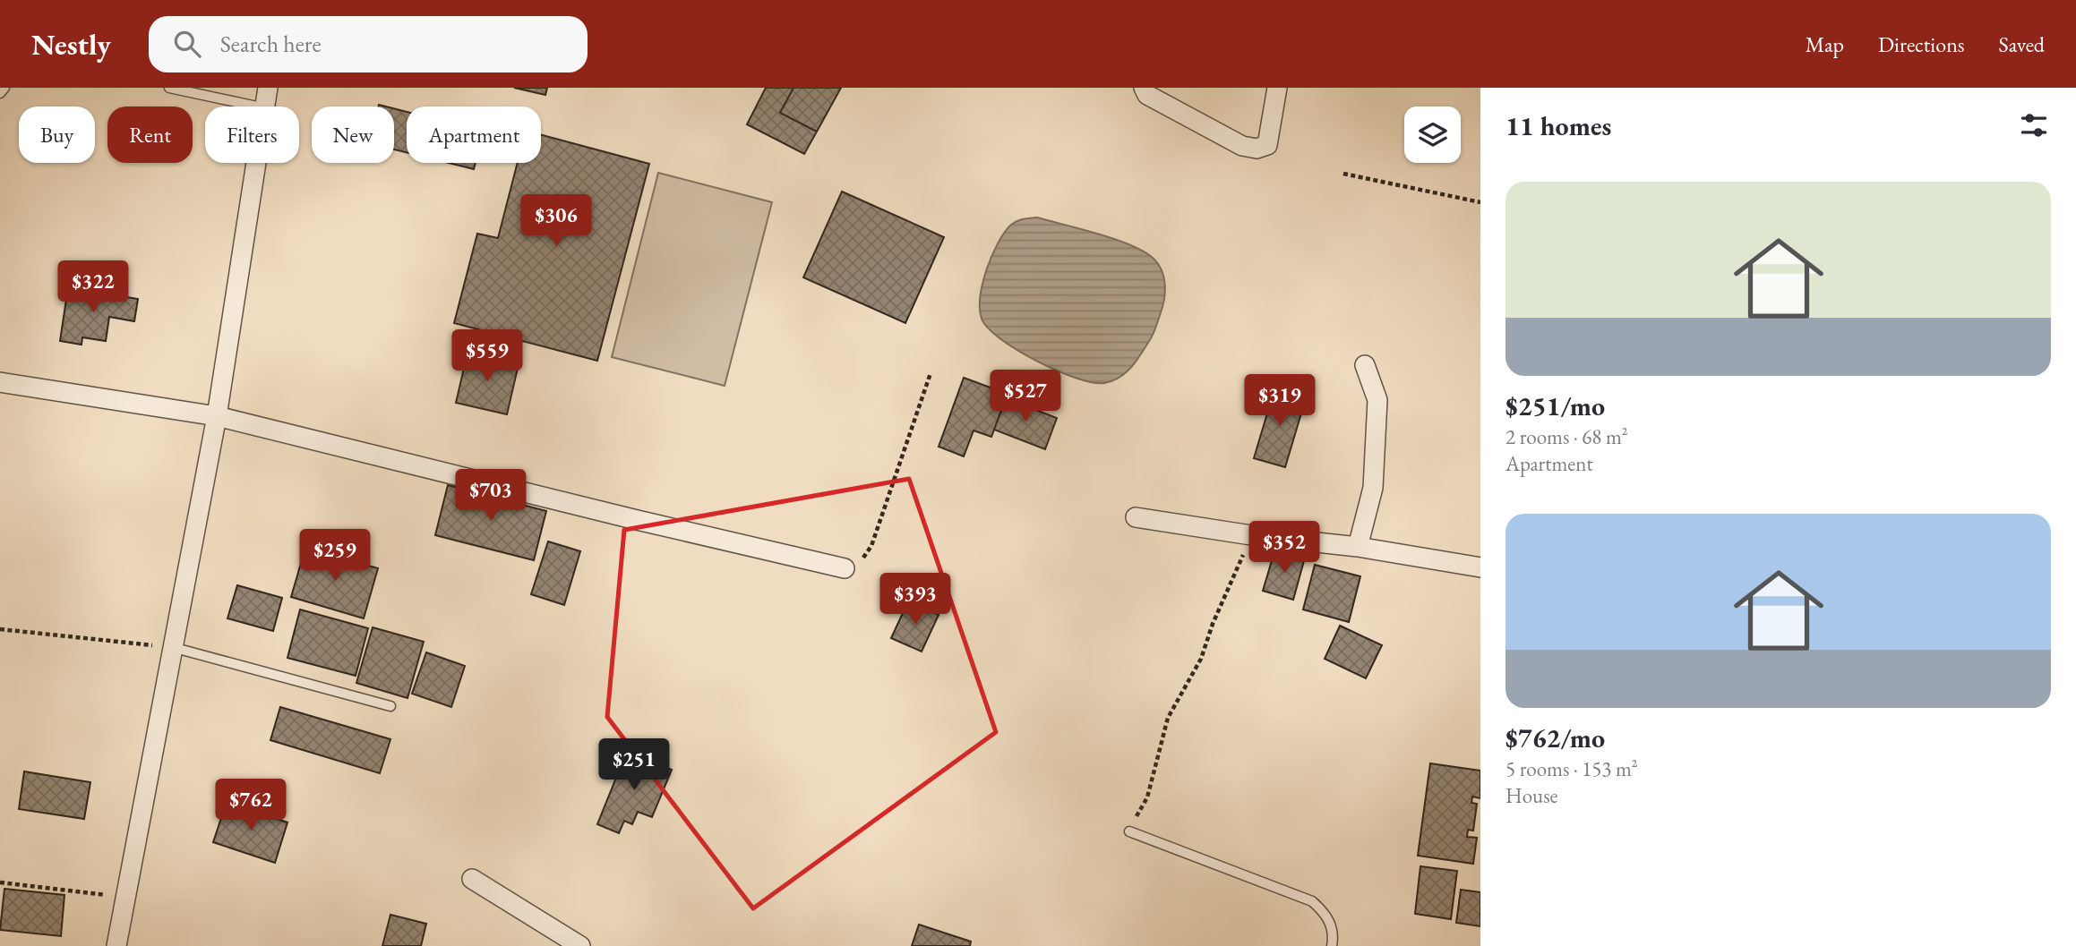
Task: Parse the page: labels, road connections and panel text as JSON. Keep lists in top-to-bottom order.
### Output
{
  "page": {
    "header": "Nestly",
    "search": "Search here",
    "nav": ["Map", "Directions", "Saved"],
    "heading": "11 homes",
    "chip": [
      "Buy",
      "Rent",
      "Filters",
      "New",
      "Apartment"
    ],
    "list": [
      {
        "name": "$251/mo",
        "note": "2 rooms · 68 m² · Apartment"
      },
      {
        "name": "$762/mo",
        "note": "5 rooms · 153 m² · House"
      }
    ],
    "price": [
      "$306",
      "$322",
      "$559",
      "$527",
      "$319",
      "$703",
      "$352",
      "$259",
      "$393",
      "$251",
      "$762"
    ]
  }
}
